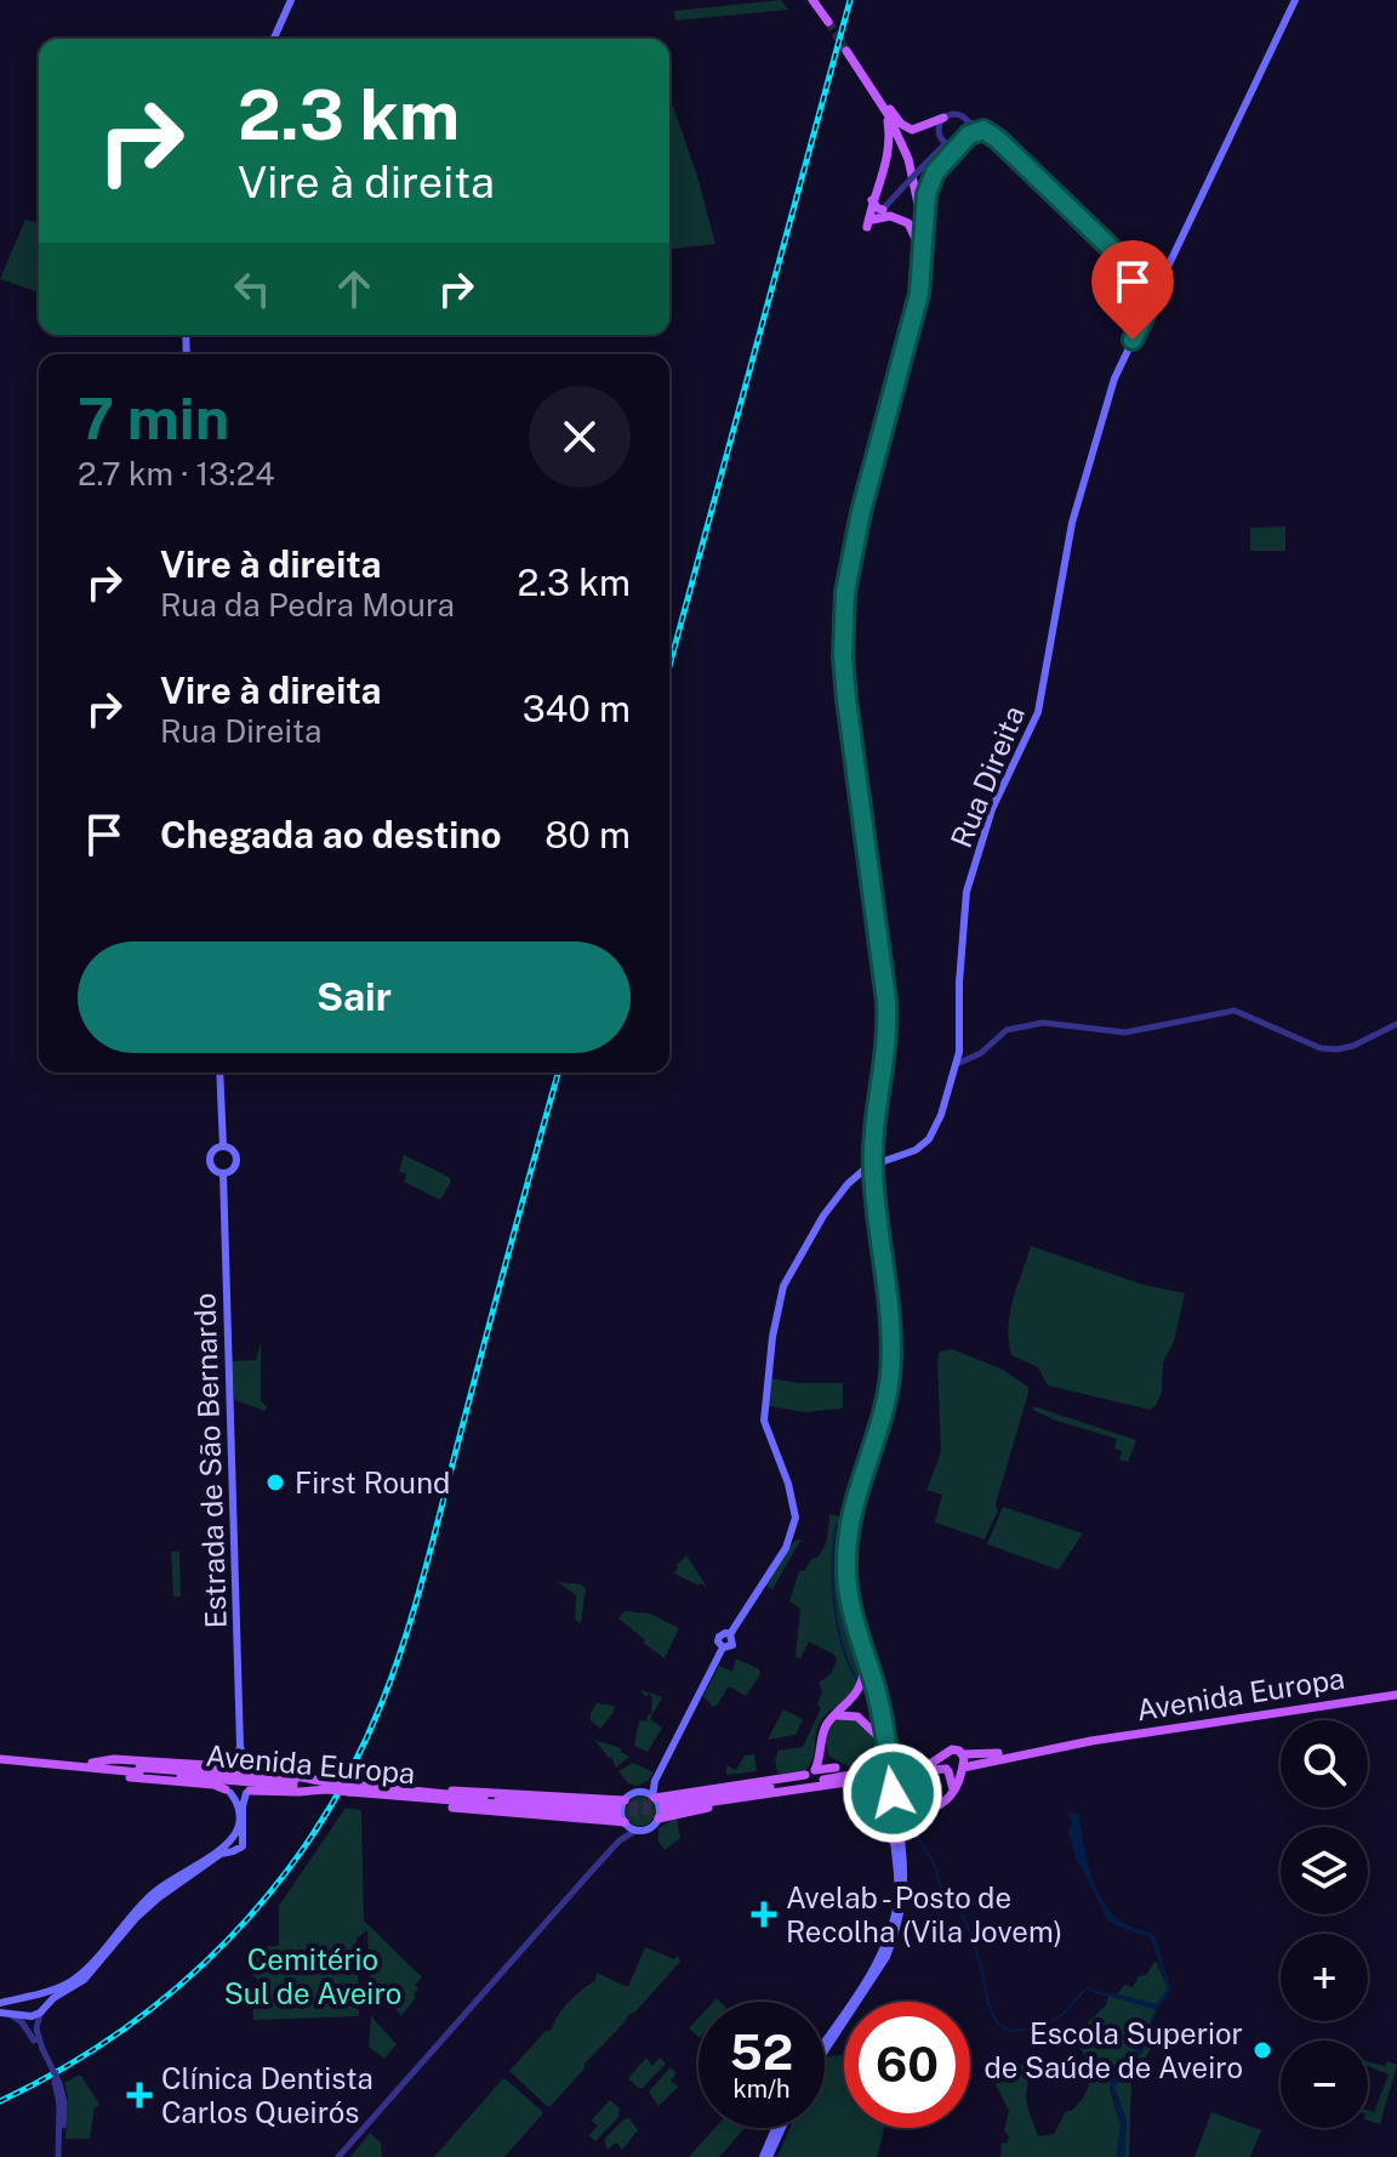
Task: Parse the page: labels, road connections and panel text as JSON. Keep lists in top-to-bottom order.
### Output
{
  "streets": {
    "main road": ["Rua Direita", "Estrada de São Bernardo", "Avenida Europa"]
  },
  "parks": ["Cemitério Sul de Aveiro"],
  "places": {
    "other": ["First Round", "Escola Superior de Saúde de Aveiro"],
    "health": ["Avelab - Posto de Recolha (Vila Jovem)", "Clínica Dentista Carlos Queirós"]
  },
  "page": {
    "turn": ["2.3 km", "Vire à direita"],
    "heading": ["7 min", "2.7 km · 13:24"],
    "list": [
      {
        "name": "Vire à direita",
        "note": "Rua da Pedra Moura",
        "value": "2.3 km"
      },
      {
        "name": "Vire à direita",
        "note": "Rua Direita",
        "value": "340 m"
      },
      {
        "name": "Chegada ao destino",
        "value": "80 m"
      }
    ],
    "buttons": "Sair",
    "map_buttons": ["+", "−"],
    "speed": "52 km/h",
    "limit": "60"
  }
}
